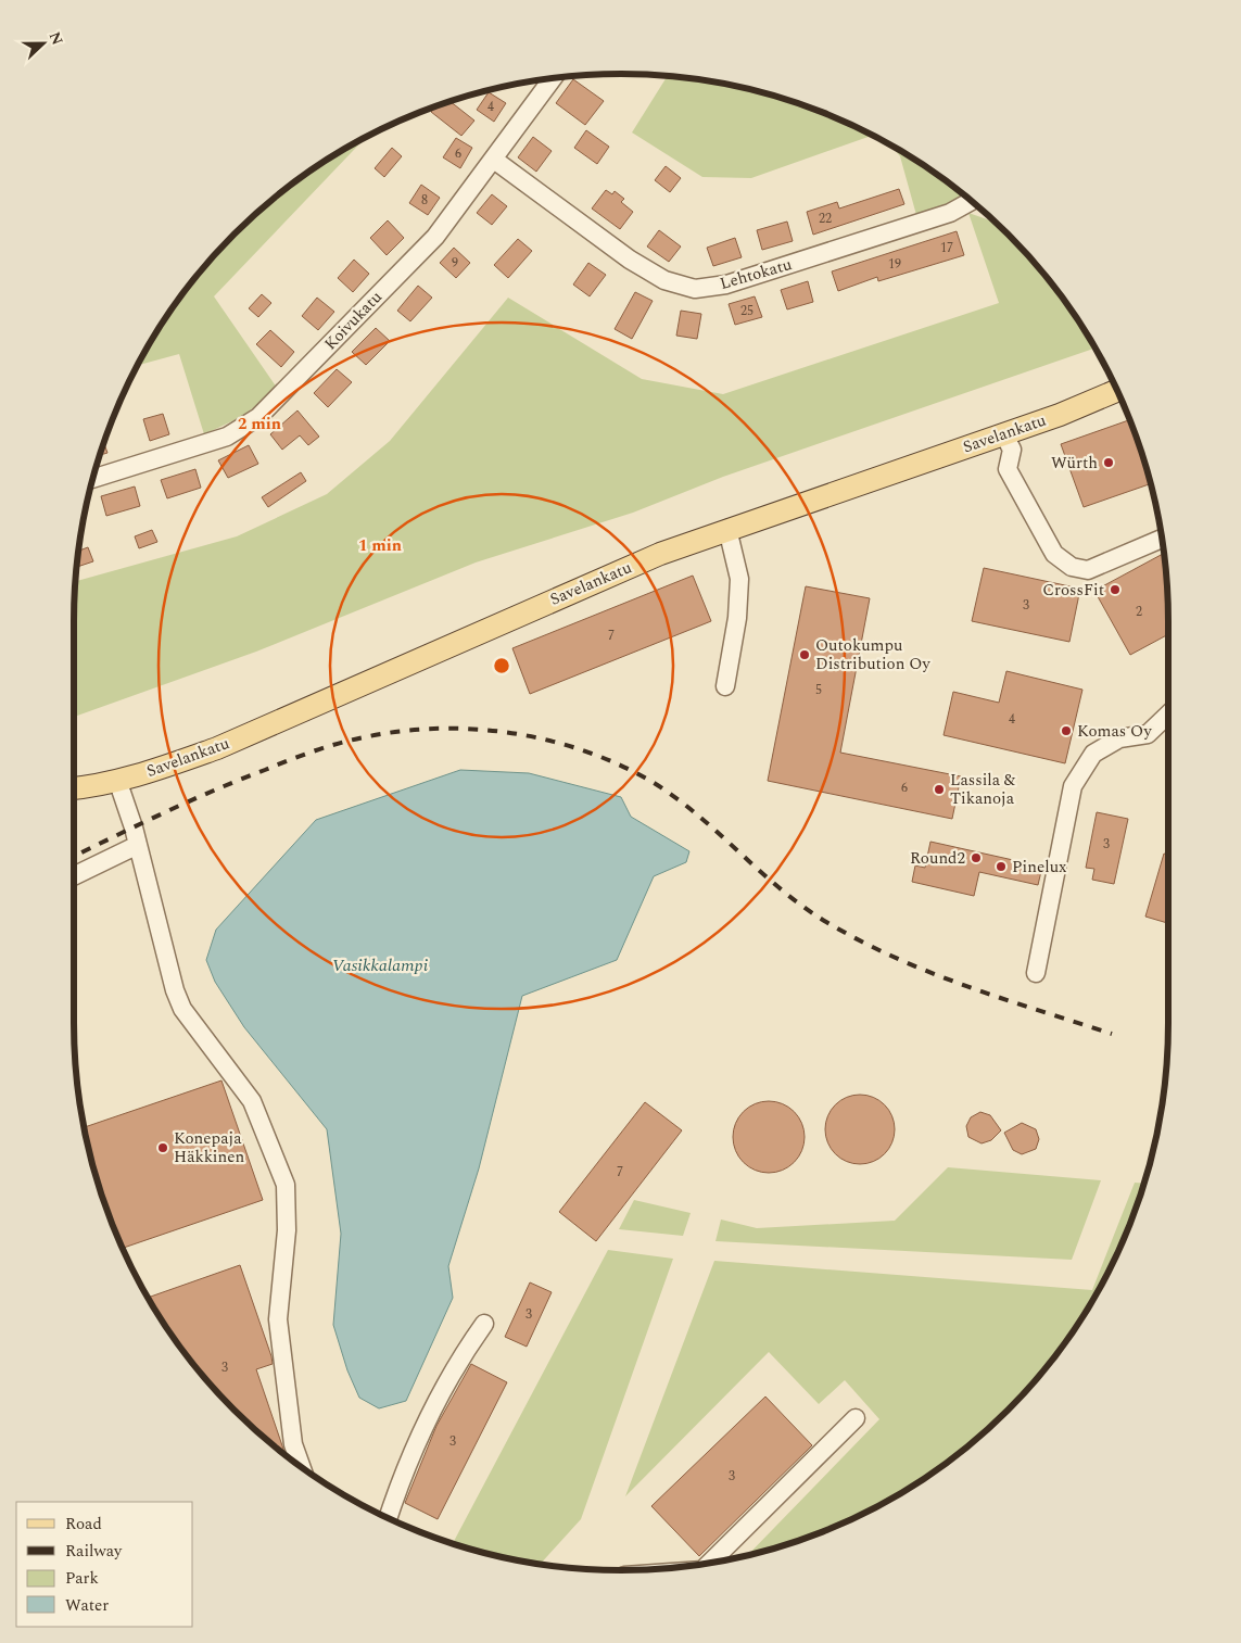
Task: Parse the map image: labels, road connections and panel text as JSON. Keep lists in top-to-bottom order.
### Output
{
  "streets": {
    "main road": ["Savelankatu"],
    "street": ["Lehtokatu", "Koivukatu"]
  },
  "crossings": [
    ["Lehtokatu", "Koivukatu"]
  ],
  "water": ["Vasikkalampi"],
  "places": [
    "Würth",
    "CrossFit",
    "Outokumpu Distribution Oy",
    "Komas Oy",
    "Lassila & Tikanoja",
    "Round2",
    "Pinelux",
    "Konepaja Häkkinen"
  ],
  "house_numbers": [
    "4",
    "6",
    "8",
    "22",
    "17",
    "9",
    "19",
    "25",
    "3",
    "2",
    "7",
    "5",
    "4",
    "6",
    "3",
    "7",
    "3",
    "3",
    "3",
    "3"
  ],
  "legend": [
    "Road",
    "Railway",
    "Park",
    "Water"
  ],
  "north": "right",
  "rings": ["2 min", "1 min"]
}
